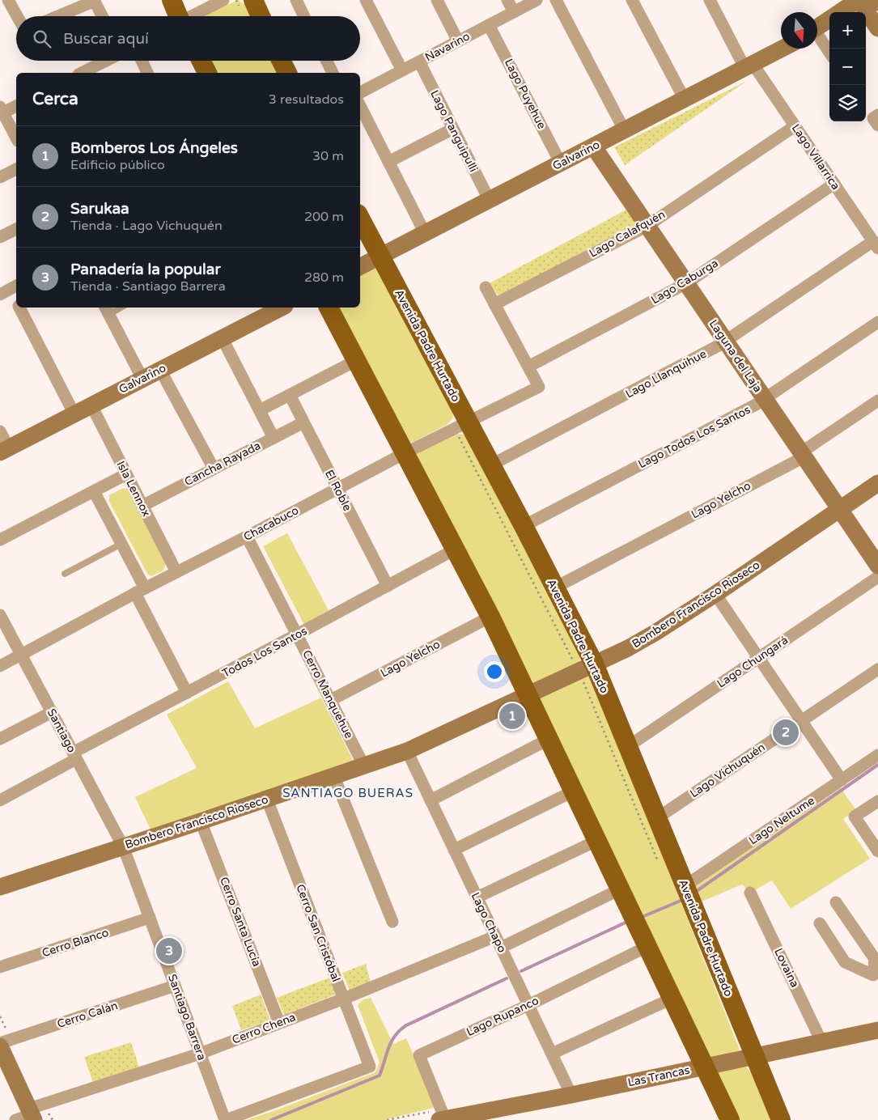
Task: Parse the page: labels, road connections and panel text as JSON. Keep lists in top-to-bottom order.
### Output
{
  "streets": {
    "main road": ["Avenida Padre Hurtado"],
    "street": [
      "Navarino",
      "Lago Puyehue",
      "Lago Panguipulli",
      "Galvarino",
      "Lago Villarrica",
      "Lago Calafquén",
      "Lago Caburga",
      "Laguna del Laja",
      "Lago Llanquihue",
      "Lago Todos Los Santos",
      "Cancha Rayada",
      "Isla Lennox",
      "El Roble",
      "Lago Yelcho",
      "Chacabuco",
      "Bombero Francisco Rioseco",
      "Todos Los Santos",
      "Lago Chungará",
      "Cerro Manquehue",
      "Santiago",
      "Lago Vichuquén",
      "Lago Neltume",
      "Cerro Santa Lucía",
      "Lago Chapo",
      "Cerro San Cristóbal",
      "Cerro Blanco",
      "Lovaina",
      "Cerro Calán",
      "Lago Rupanco",
      "Santiago Barrera",
      "Cerro Chena",
      "Las Trancas"
    ]
  },
  "crossings": [
    ["Navarino", "Lago Puyehue"],
    ["Navarino", "Lago Panguipulli"],
    ["Lago Puyehue", "Galvarino"],
    ["Lago Panguipulli", "Galvarino"],
    ["Galvarino", "Lago Villarrica"],
    ["Galvarino", "Avenida Padre Hurtado"],
    ["Galvarino", "Laguna del Laja"],
    ["Galvarino", "Isla Lennox"],
    ["Lago Villarrica", "Lago Calafquén"],
    ["Lago Villarrica", "Lago Caburga"],
    ["Lago Villarrica", "Lago Llanquihue"],
    ["Lago Calafquén", "Laguna del Laja"],
    ["Lago Caburga", "Laguna del Laja"],
    ["Lago Caburga", "Chacabuco"],
    ["Avenida Padre Hurtado", "Lago Llanquihue"],
    ["Avenida Padre Hurtado", "Lago Todos Los Santos"],
    ["Avenida Padre Hurtado", "Lago Yelcho"],
    ["Avenida Padre Hurtado", "Chacabuco"],
    ["Avenida Padre Hurtado", "Bombero Francisco Rioseco"],
    ["Avenida Padre Hurtado", "Lago Chungará"],
    ["Avenida Padre Hurtado", "Lago Vichuquén"],
    ["Avenida Padre Hurtado", "Lago Neltume"],
    ["Avenida Padre Hurtado", "Las Trancas"],
    ["Laguna del Laja", "Lago Llanquihue"],
    ["Laguna del Laja", "Lago Todos Los Santos"],
    ["Laguna del Laja", "Lago Yelcho"],
    ["Laguna del Laja", "Bombero Francisco Rioseco"],
    ["Cancha Rayada", "Isla Lennox"],
    ["Cancha Rayada", "El Roble"],
    ["Isla Lennox", "Chacabuco"],
    ["El Roble", "Chacabuco"],
    ["El Roble", "Todos Los Santos"],
    ["Lago Yelcho", "Cerro Manquehue"],
    ["Chacabuco", "Cerro Manquehue"],
    ["Chacabuco", "Santiago"],
    ["Bombero Francisco Rioseco", "Cerro Manquehue"],
    ["Bombero Francisco Rioseco", "Santiago"],
    ["Bombero Francisco Rioseco", "Cerro Santa Lucía"],
    ["Bombero Francisco Rioseco", "Lago Chapo"],
    ["Bombero Francisco Rioseco", "Cerro San Cristóbal"],
    ["Bombero Francisco Rioseco", "Santiago Barrera"],
    ["Todos Los Santos", "Cerro Manquehue"],
    ["Todos Los Santos", "Santiago"],
    ["Santiago", "Santiago Barrera"],
    ["Cerro Santa Lucía", "Cerro Chena"],
    ["Lago Chapo", "Lago Rupanco"],
    ["Lago Chapo", "Cerro Chena"],
    ["Lago Chapo", "Las Trancas"],
    ["Cerro San Cristóbal", "Santiago Barrera"],
    ["Cerro San Cristóbal", "Cerro Chena"],
    ["Cerro Blanco", "Santiago Barrera"],
    ["Lovaina", "Las Trancas"],
    ["Cerro Calán", "Santiago Barrera"],
    ["Lago Rupanco", "Las Trancas"],
    ["Santiago Barrera", "Cerro Chena"]
  ],
  "districts": ["SANTIAGO BUERAS"],
  "north": "bottom",
  "page": {
    "map_buttons": ["+", "−"],
    "search": "Buscar aquí",
    "heading": ["Cerca", "3 resultados"],
    "list": [
      {
        "mark": "1",
        "name": "Bomberos Los Ángeles",
        "note": "Edificio público",
        "value": "30 m"
      },
      {
        "mark": "2",
        "name": "Sarukaa",
        "note": "Tienda · Lago Vichuquén",
        "value": "200 m"
      },
      {
        "mark": "3",
        "name": "Panadería la popular",
        "note": "Tienda · Santiago Barrera",
        "value": "280 m"
      }
    ],
    "pins": ["1", "2", "3"]
  }
}
